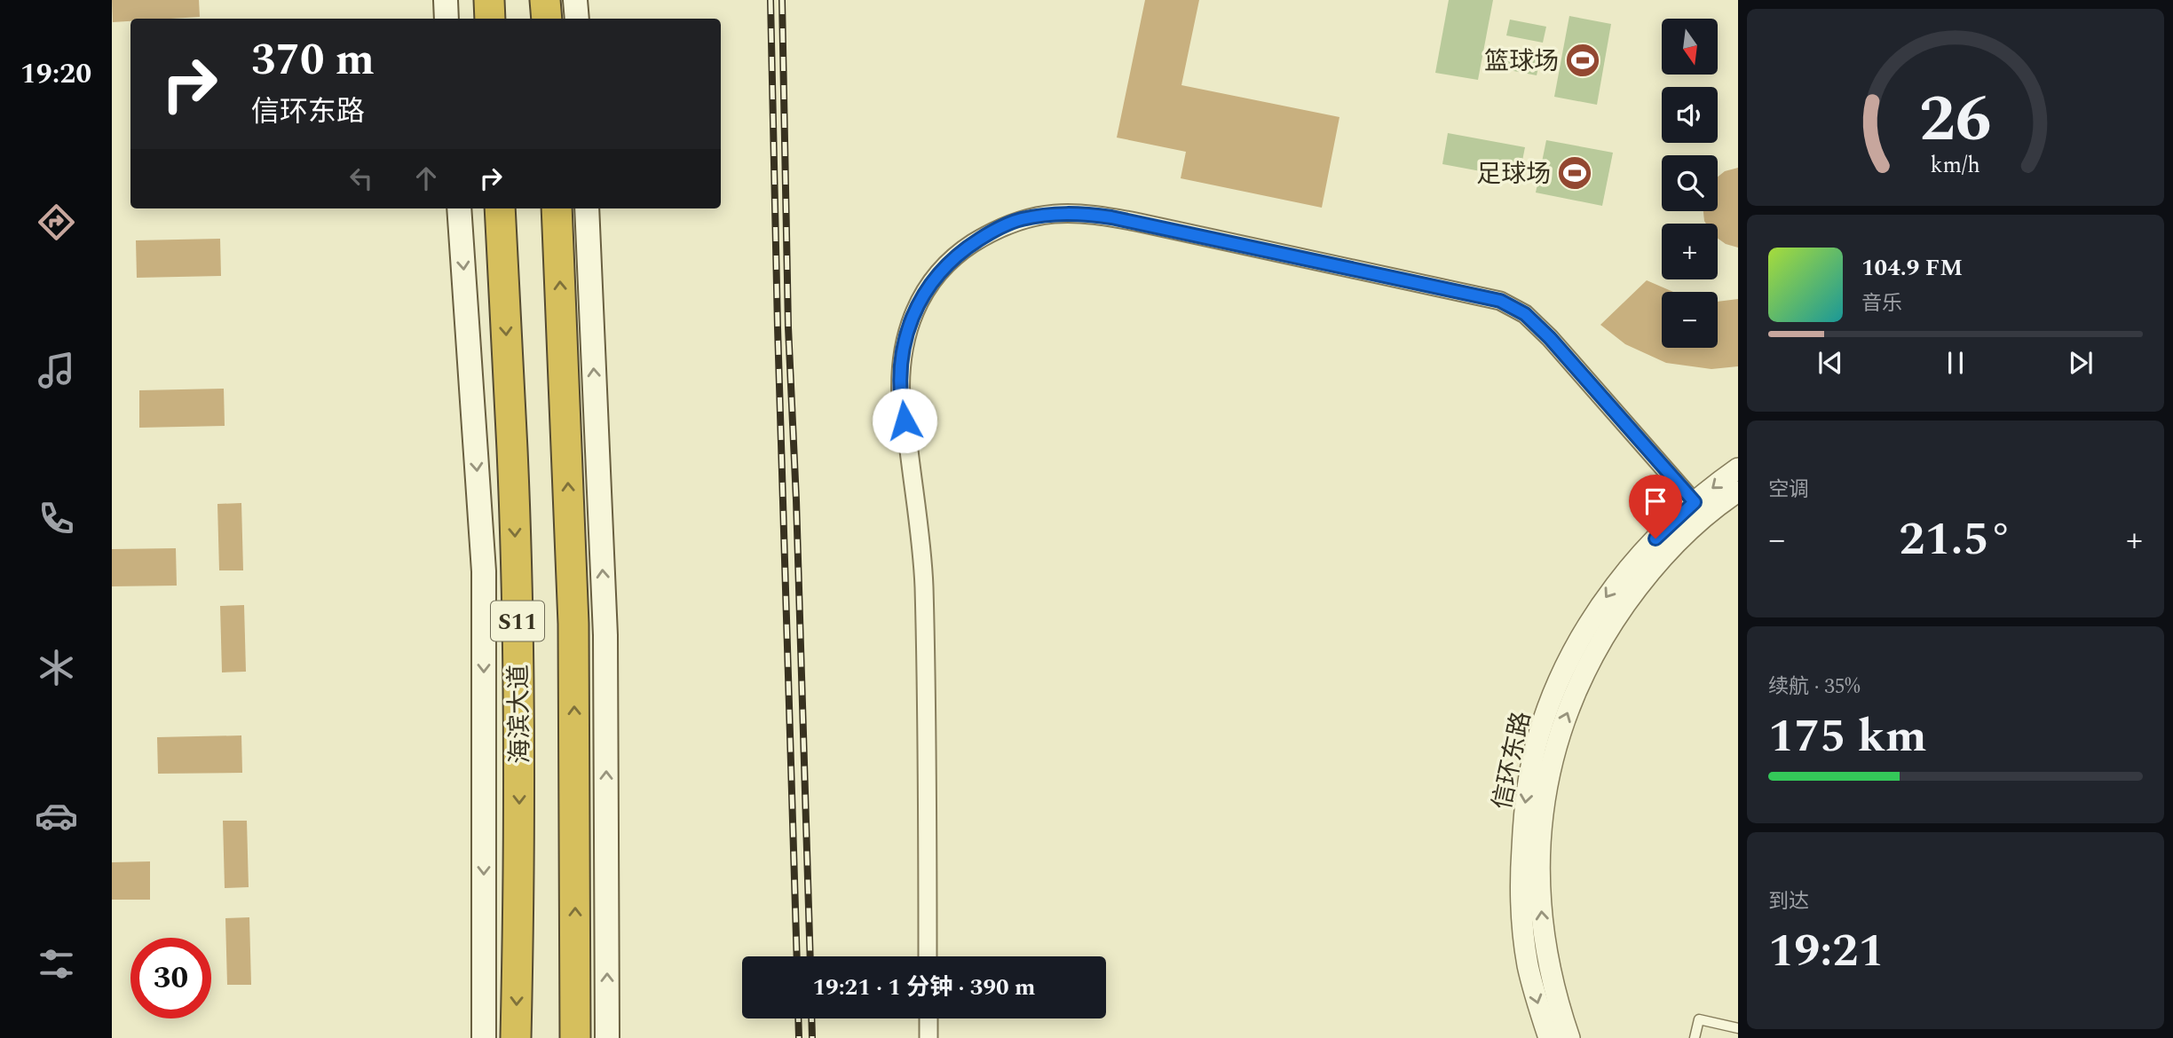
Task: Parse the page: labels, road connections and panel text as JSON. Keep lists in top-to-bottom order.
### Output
{
  "streets": {
    "highway": ["S11", "海滨大道"],
    "street": ["信环东路"]
  },
  "places": {
    "sports": ["篮球场", "足球场"]
  },
  "north": "bottom",
  "page": {
    "tabs": "19:20",
    "map_buttons": ["+", "−"],
    "turn": ["370 m", "信环东路"],
    "song": ["104.9 FM", "音乐"],
    "tile": [
      "空调",
      ["续航 · 35%", "175 km"],
      ["到达", "19:21"]
    ],
    "heat": ["−", "21.5°", "+"],
    "limit": "30",
    "trip": "19:21 · 1 分钟 · 390 m",
    "gauge": ["26", "km/h"]
  }
}
